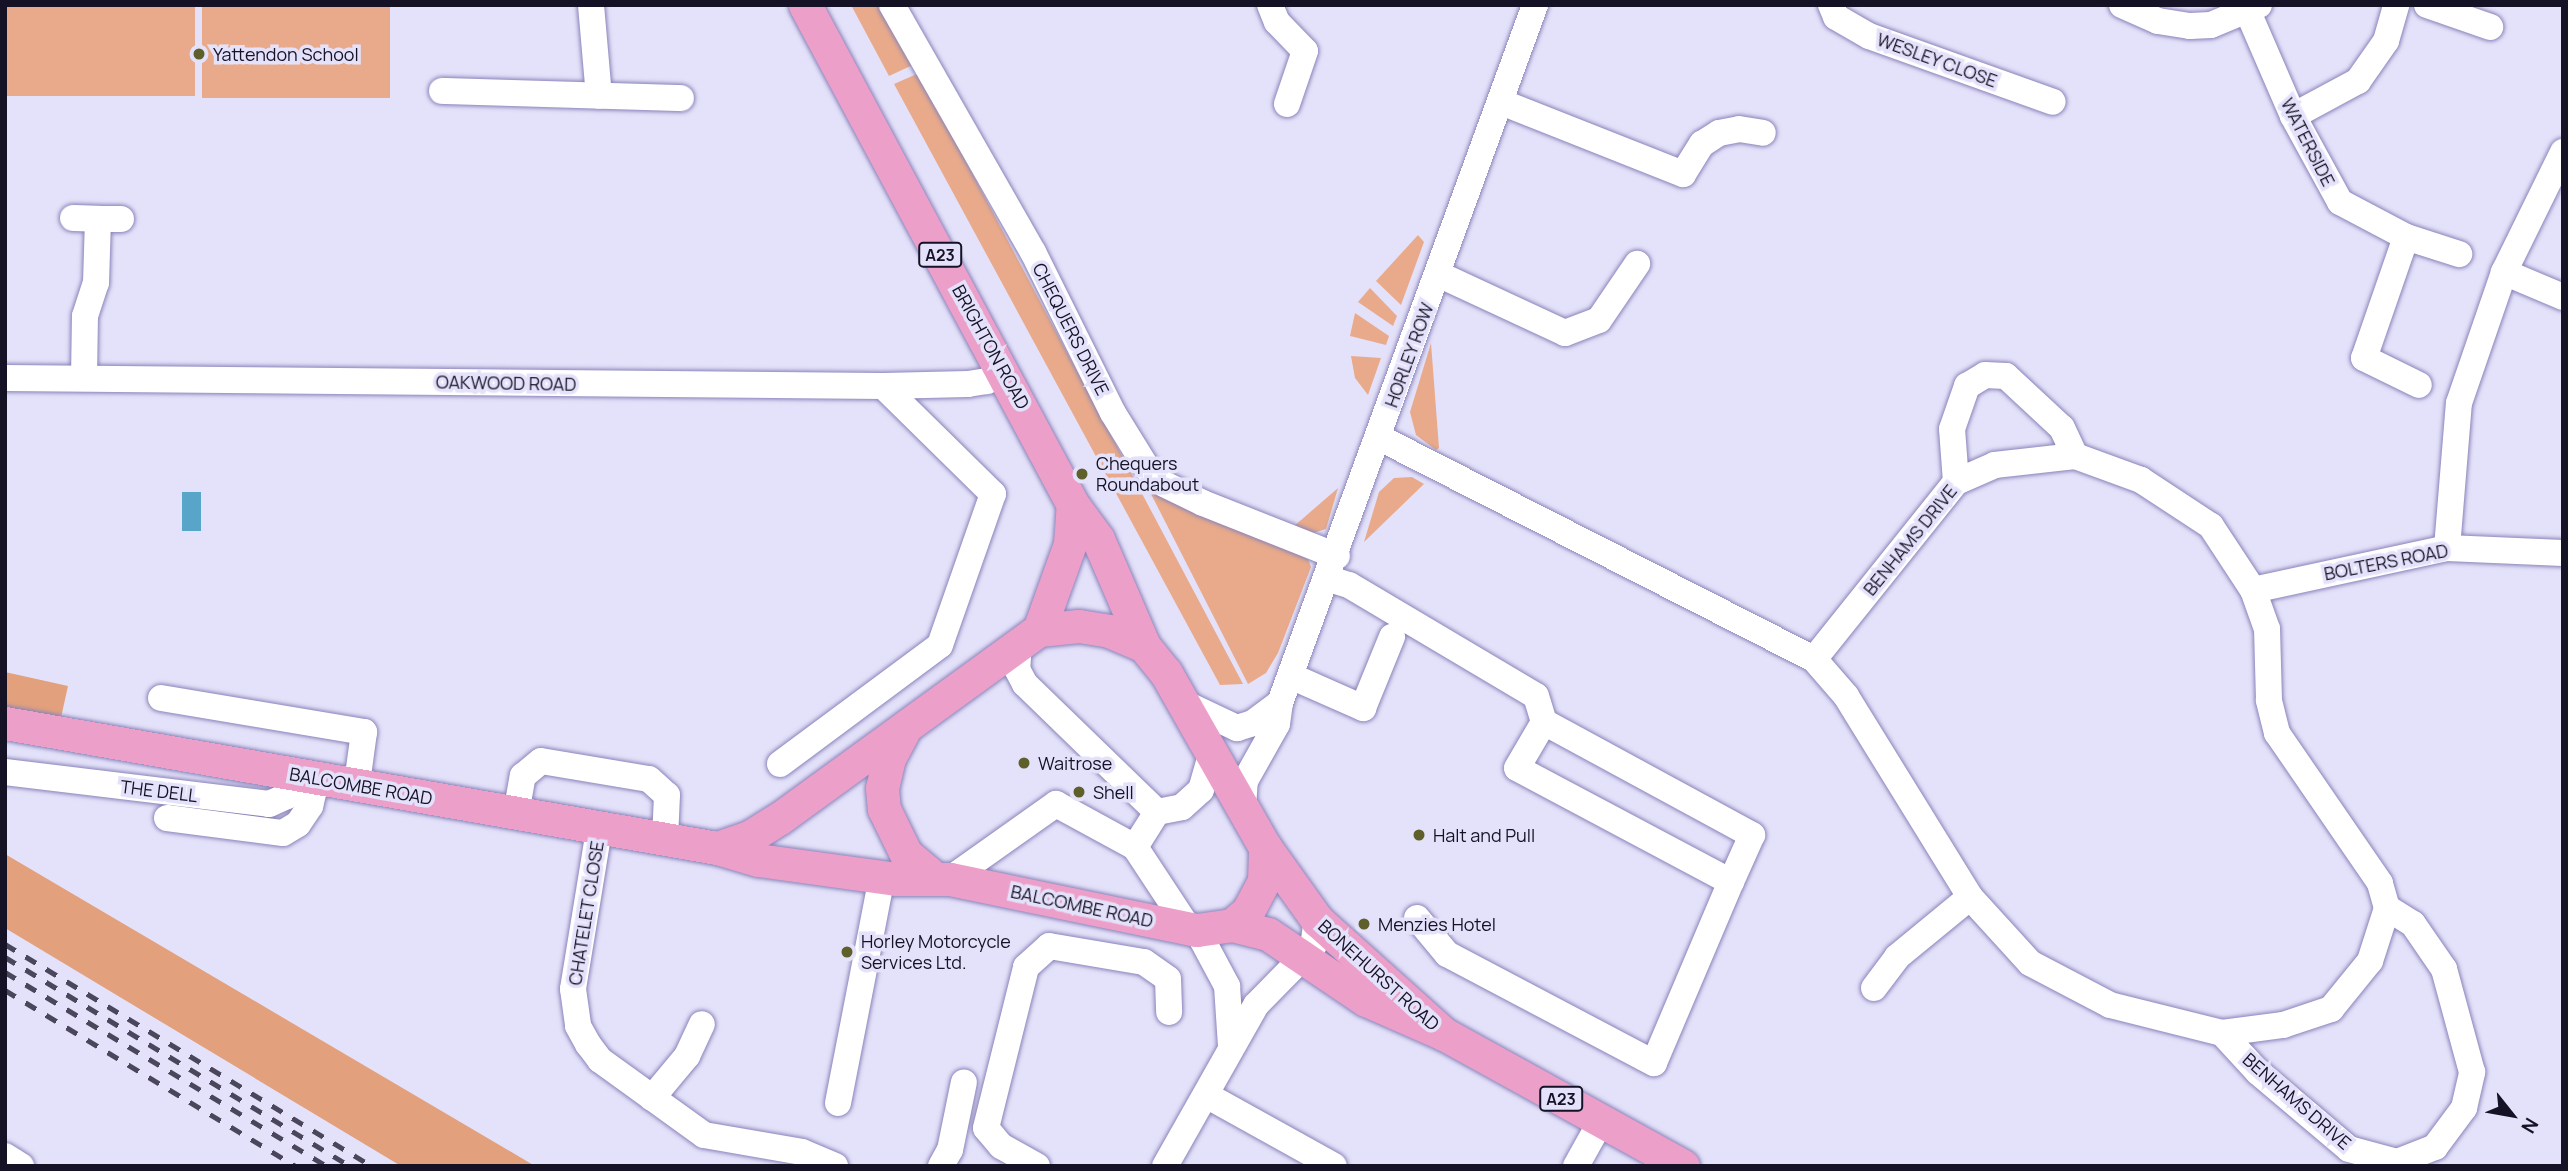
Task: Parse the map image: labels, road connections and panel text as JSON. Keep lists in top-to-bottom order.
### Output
{
  "streets": {
    "main road": [
      "A23",
      "BRIGHTON ROAD",
      "BALCOMBE ROAD",
      "BONEHURST ROAD"
    ],
    "street": [
      "WESLEY CLOSE",
      "WATERSIDE",
      "CHEQUERS DRIVE",
      "HORLEY ROW",
      "OAKWOOD ROAD",
      "BENHAMS DRIVE",
      "BOLTERS ROAD",
      "THE DELL",
      "CHATELET CLOSE"
    ]
  },
  "crossings": [
    ["CHEQUERS DRIVE", "HORLEY ROW"],
    ["BRIGHTON ROAD", "HORLEY ROW"],
    ["BRIGHTON ROAD", "OAKWOOD ROAD"],
    ["BRIGHTON ROAD", "BONEHURST ROAD"],
    ["HORLEY ROW", "BENHAMS DRIVE"],
    ["BENHAMS DRIVE", "BOLTERS ROAD"],
    ["BALCOMBE ROAD", "THE DELL"],
    ["BALCOMBE ROAD", "CHATELET CLOSE"],
    ["BALCOMBE ROAD", "BONEHURST ROAD"]
  ],
  "places": [
    "Yattendon School",
    "Chequers Roundabout",
    "Waitrose",
    "Shell",
    "Halt and Pull",
    "Menzies Hotel",
    "Horley Motorcycle Services Ltd."
  ],
  "north": "bottom right"
}
